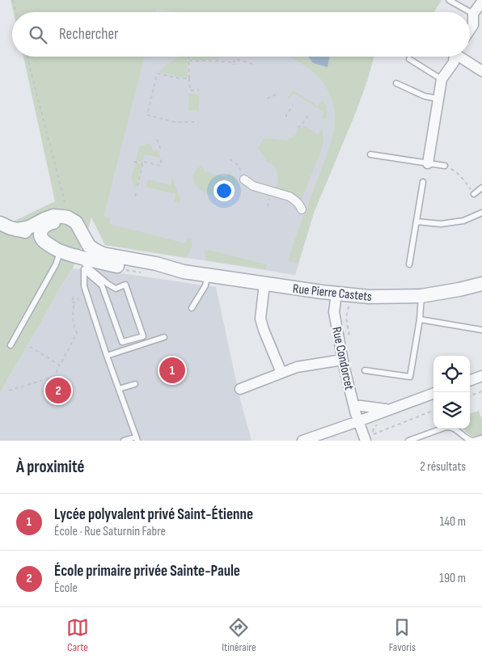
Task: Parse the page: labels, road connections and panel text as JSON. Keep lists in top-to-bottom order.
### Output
{
  "streets": {
    "street": ["Rue Pierre Castets", "Rue Condorcet"]
  },
  "crossings": [
    ["Rue Pierre Castets", "Rue Condorcet"]
  ],
  "page": {
    "search": "Rechercher",
    "pins": ["1", "2"],
    "heading": ["À proximité", "2 résultats"],
    "list": [
      {
        "mark": "1",
        "name": "Lycée polyvalent privé Saint-Étienne",
        "note": "École · Rue Saturnin Fabre",
        "value": "140 m"
      },
      {
        "mark": "2",
        "name": "École primaire privée Sainte-Paule",
        "note": "École",
        "value": "190 m"
      }
    ],
    "nav": ["Carte", "Itinéraire", "Favoris"]
  }
}
